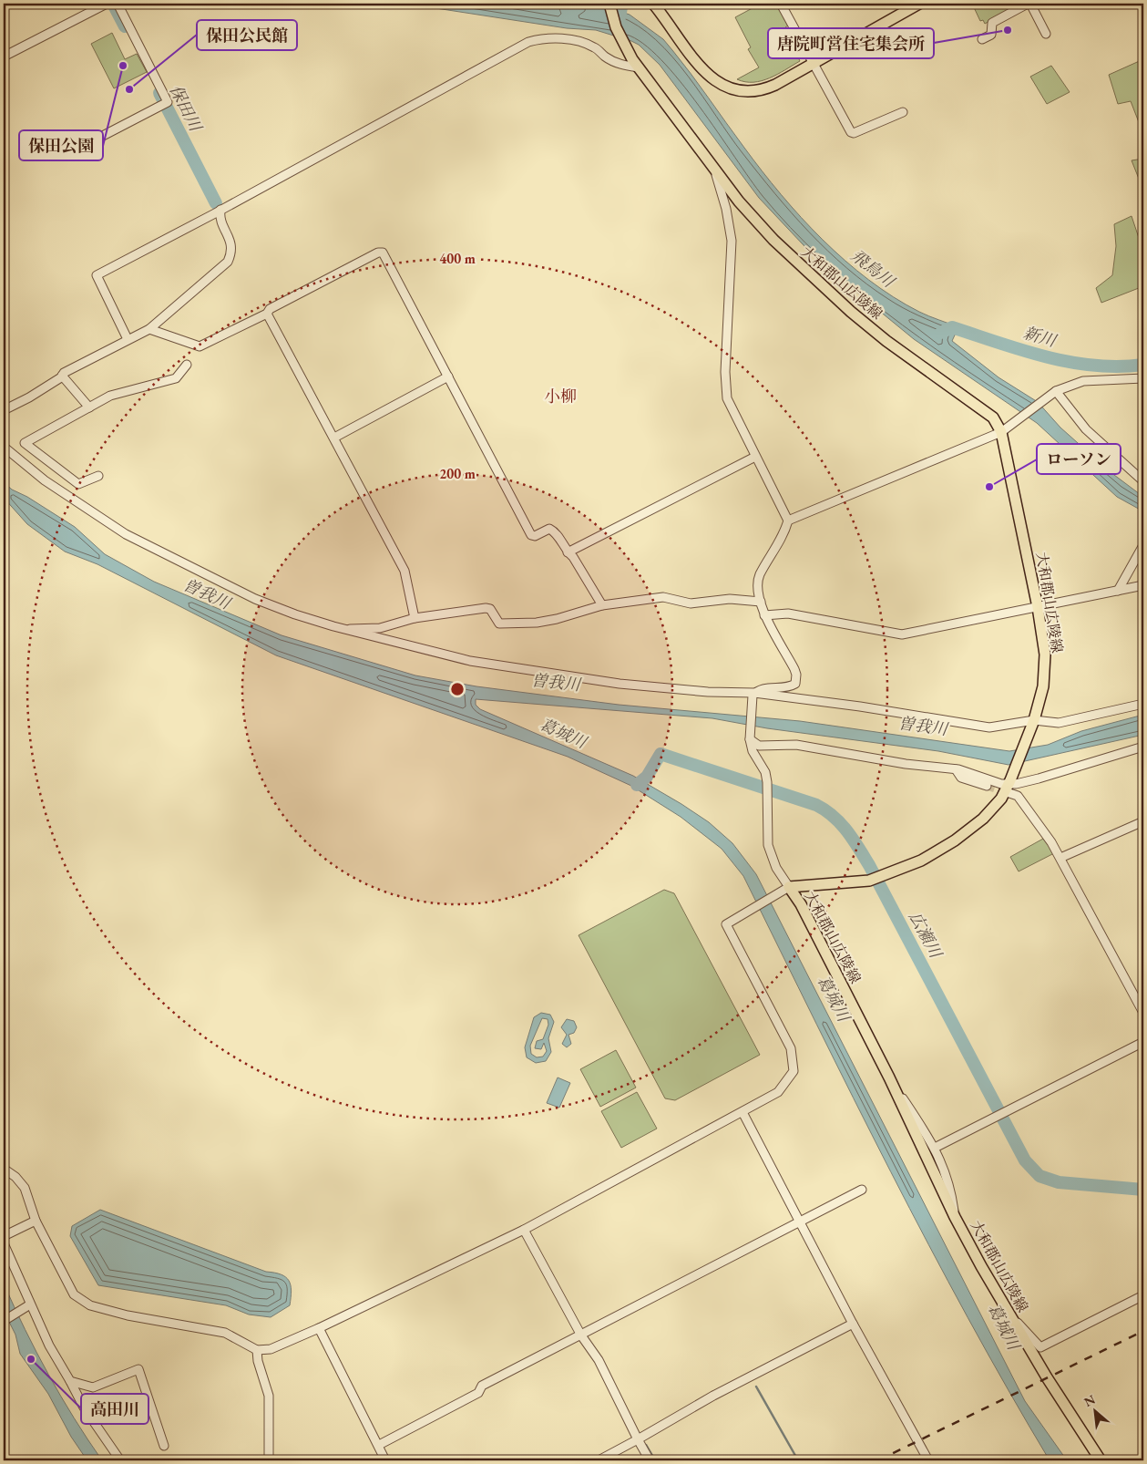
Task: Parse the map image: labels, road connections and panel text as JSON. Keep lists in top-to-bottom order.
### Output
{
  "streets": {
    "main road": ["大和郡山広陵線"]
  },
  "districts": ["小柳"],
  "water": [
    "保田川",
    "飛鳥川",
    "新川",
    "曽我川",
    "葛城川",
    "広瀬川"
  ],
  "places": [
    "唐院町営住宅集会所",
    "保田公園",
    "保田公民館",
    "ローソン",
    "高田川"
  ],
  "north": "top left",
  "rings": ["400 m", "200 m"]
}
